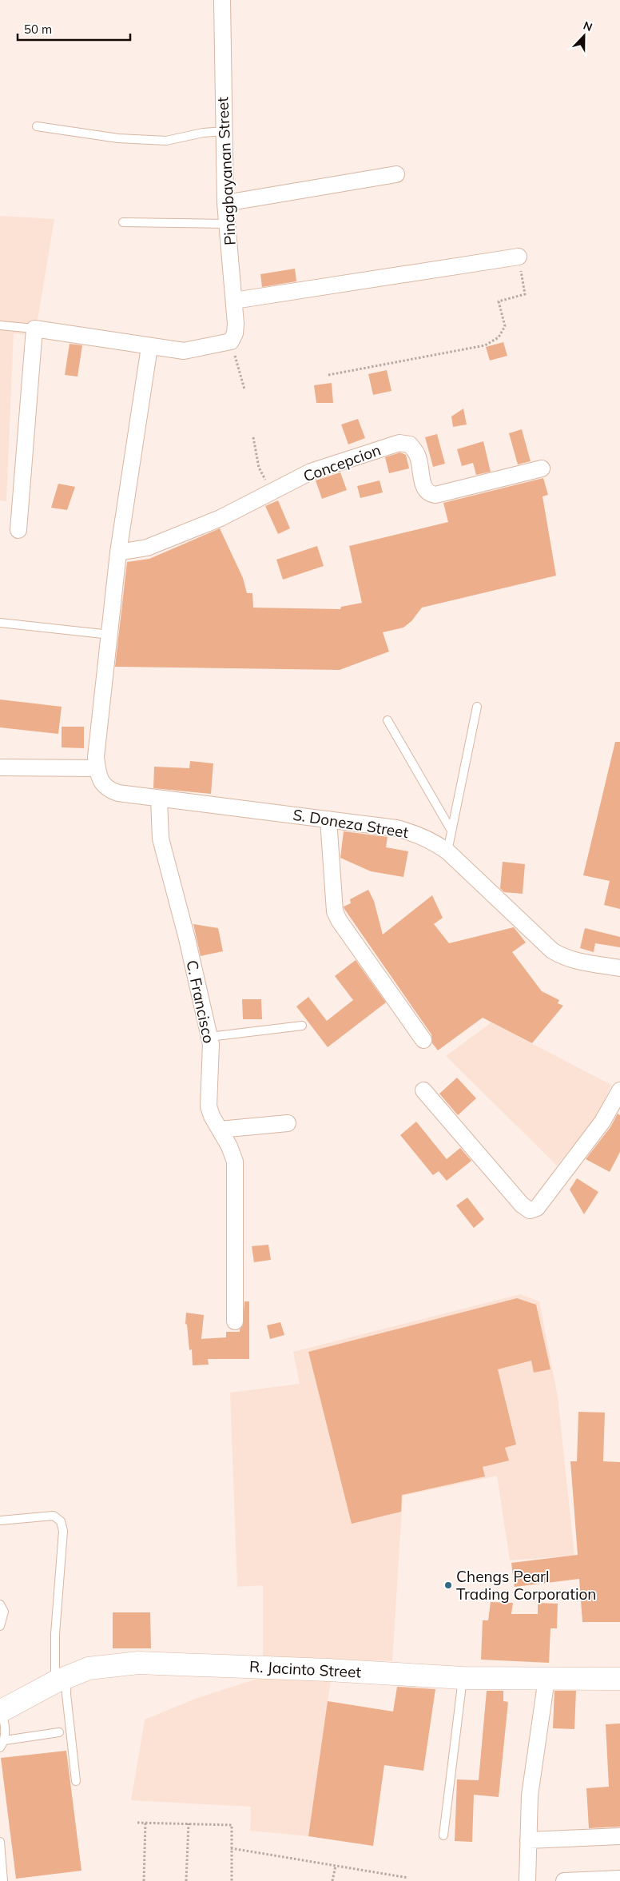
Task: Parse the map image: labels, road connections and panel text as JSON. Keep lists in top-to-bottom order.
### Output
{
  "streets": {
    "street": [
      "Pinagbayanan Street",
      "Concepcion",
      "S. Doneza Street",
      "C. Francisco",
      "R. Jacinto Street"
    ]
  },
  "crossings": [
    ["S. Doneza Street", "C. Francisco"]
  ],
  "places": ["Chengs Pearl Trading Corporation"],
  "scale_bar": "50 m",
  "north": "top"
}
